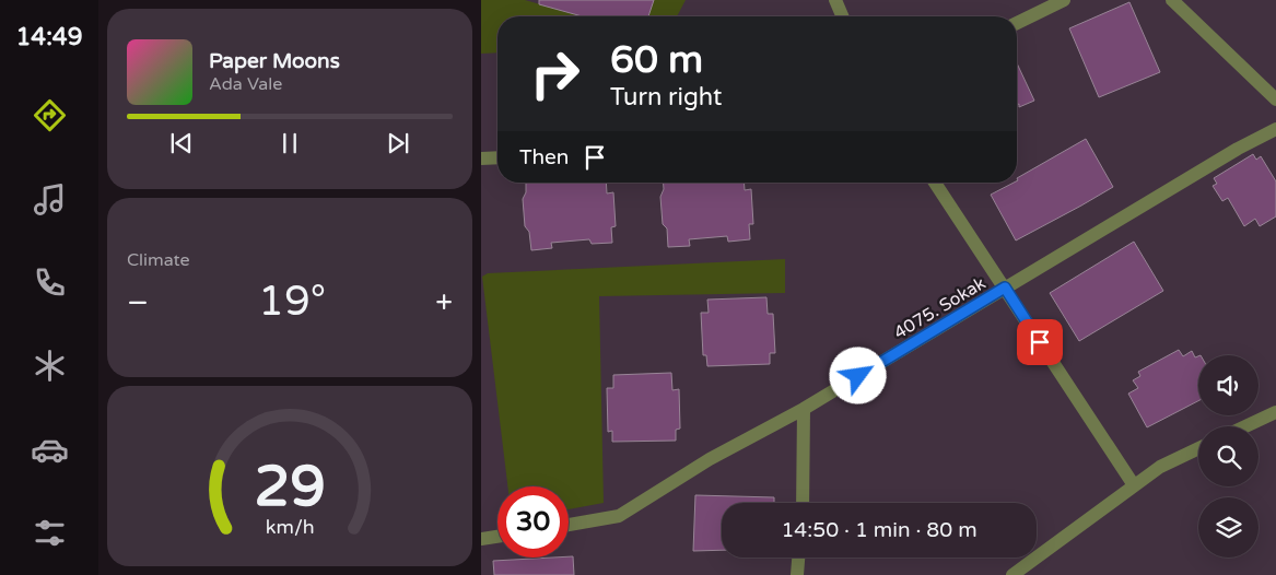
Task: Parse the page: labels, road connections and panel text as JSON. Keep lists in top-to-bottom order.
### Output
{
  "streets": {
    "street": ["4075. Sokak"]
  },
  "page": {
    "tabs": "14:49",
    "turn": ["60 m", "Turn right"],
    "song": ["Paper Moons", "Ada Vale"],
    "then": "Then",
    "tile": "Climate",
    "heat": ["−", "19°", "+"],
    "limit": "30",
    "trip": "14:50 · 1 min · 80 m",
    "gauge": ["29", "km/h"]
  }
}
